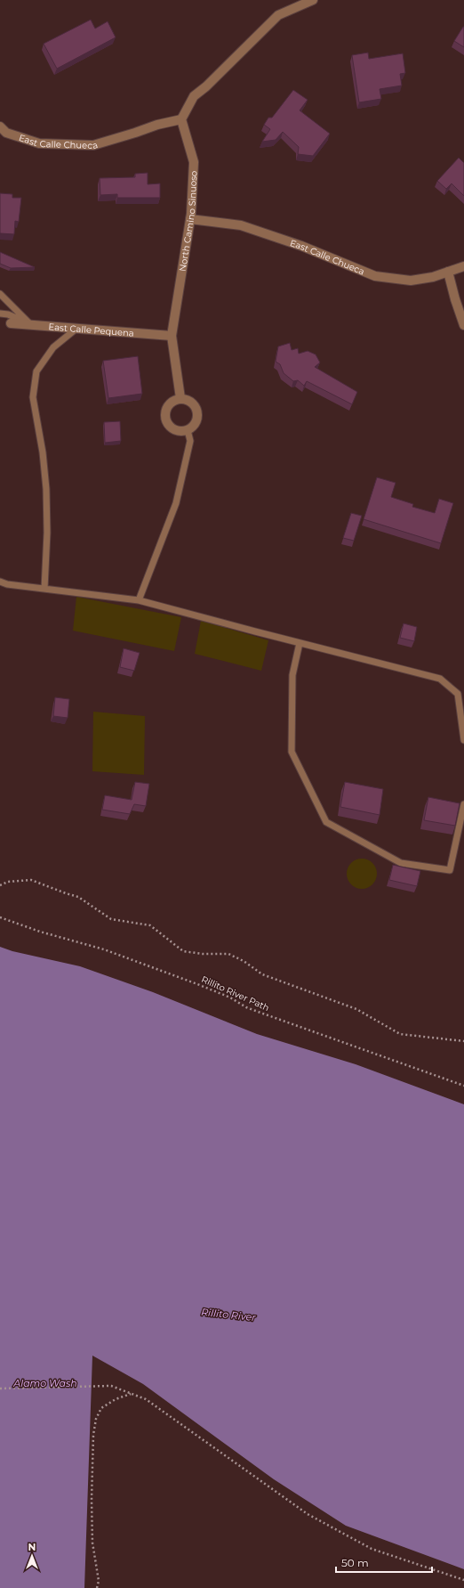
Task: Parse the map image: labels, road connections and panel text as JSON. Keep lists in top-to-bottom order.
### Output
{
  "streets": {
    "street": ["East Calle Chueca", "North Camino Sinuoso", "East Calle Pequena"],
    "path": ["Rillito River Path"]
  },
  "crossings": [
    ["East Calle Chueca", "North Camino Sinuoso"],
    ["North Camino Sinuoso", "East Calle Pequena"]
  ],
  "water": ["Rillito River", "Alamo Wash"],
  "scale_bar": "50 m",
  "north": "top"
}
